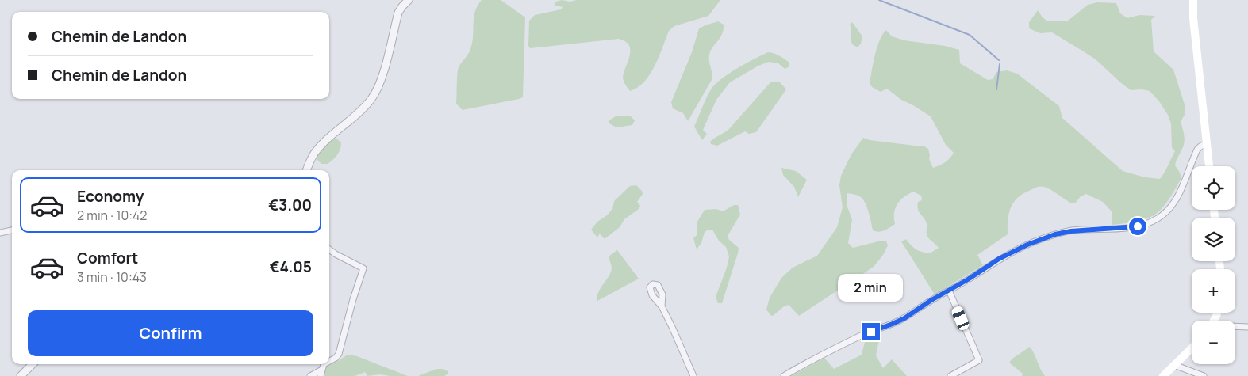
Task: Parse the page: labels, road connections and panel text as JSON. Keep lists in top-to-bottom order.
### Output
{
  "page": {
    "banner": ["Chemin de Landon", "Chemin de Landon"],
    "map_buttons": ["+", "−"],
    "list": [
      {
        "name": "Economy",
        "note": "2 min · 10:42",
        "value": "€3.00"
      },
      {
        "name": "Comfort",
        "note": "3 min · 10:43",
        "value": "€4.05"
      }
    ],
    "bubble": "2 min",
    "buttons": "Confirm"
  }
}
